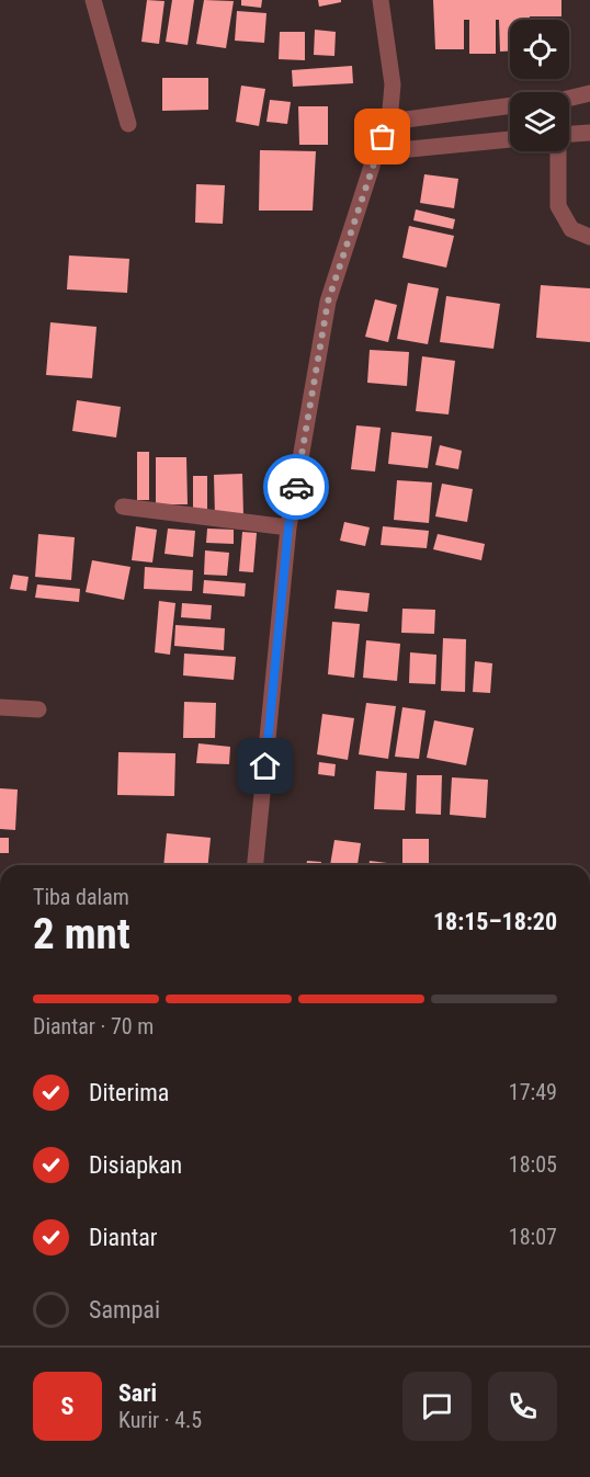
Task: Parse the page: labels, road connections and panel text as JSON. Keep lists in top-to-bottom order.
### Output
{
  "page": {
    "heading": ["2 mnt", "Tiba dalam", "18:15–18:20"],
    "panel": ["Sari", "Kurir · 4.5"],
    "bar": "Diantar · 70 m",
    "list": [
      ["Diterima", "17:49"],
      ["Disiapkan", "18:05"],
      ["Diantar", "18:07"],
      "Sampai"
    ],
    "round": "S"
  }
}
